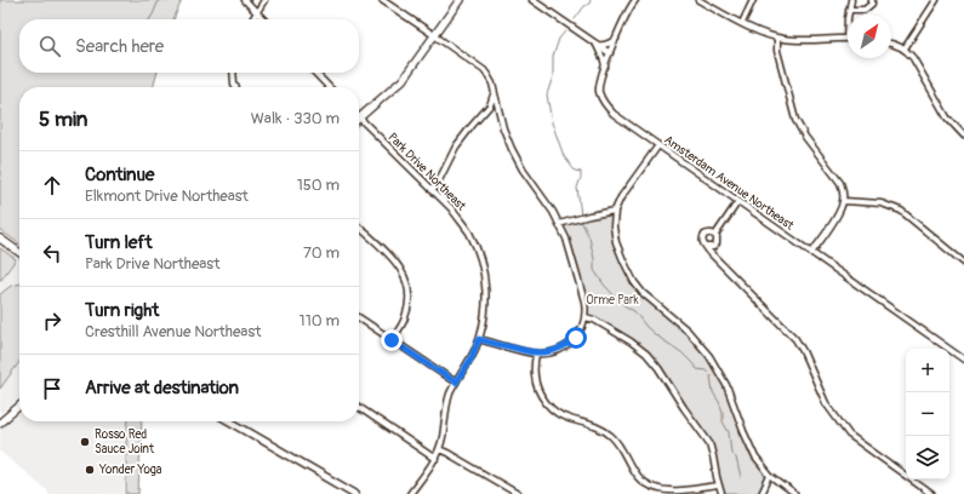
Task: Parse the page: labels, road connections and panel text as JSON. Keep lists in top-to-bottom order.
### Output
{
  "streets": {
    "street": ["Park Drive Northeast", "Amsterdam Avenue Northeast"]
  },
  "parks": ["Orme Park"],
  "places": ["Rosso Red Sauce Joint", "Yonder Yoga"],
  "north": "top right",
  "page": {
    "search": "Search here",
    "heading": ["5 min", "Walk · 330 m"],
    "list": [
      ["Continue", "Elkmont Drive Northeast", "150 m"],
      ["Turn left", "Park Drive Northeast", "70 m"],
      ["Turn right", "Cresthill Avenue Northeast", "110 m"],
      "Arrive at destination"
    ],
    "map_buttons": ["+", "−"]
  }
}
